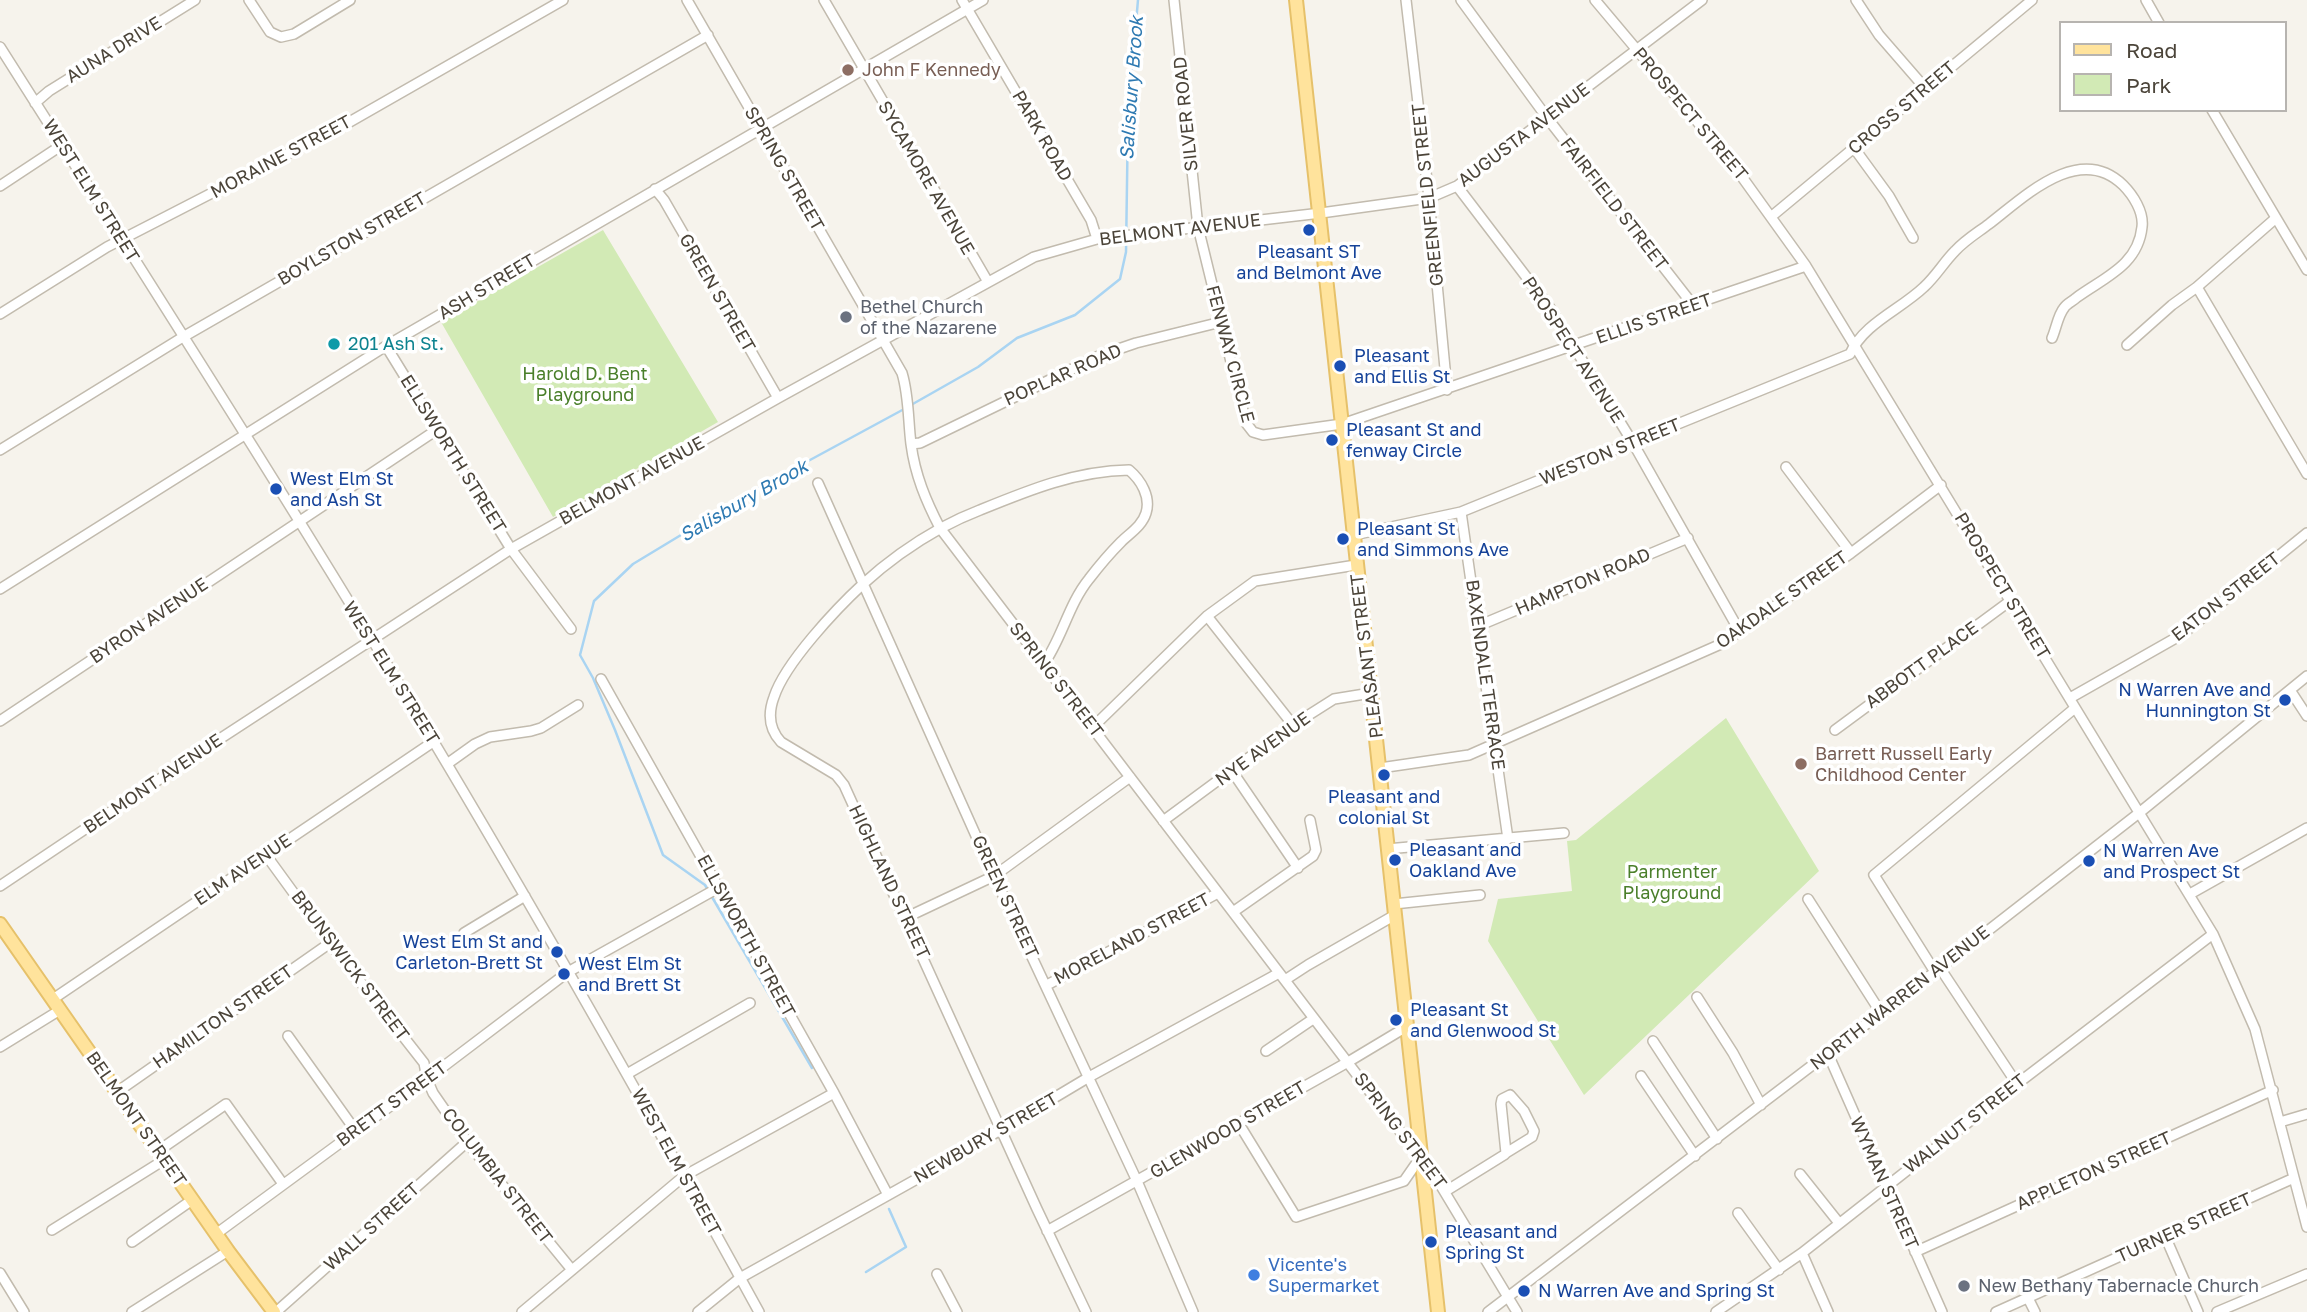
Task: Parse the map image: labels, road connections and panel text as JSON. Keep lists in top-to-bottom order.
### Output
{
  "streets": {
    "main road": ["PLEASANT STREET", "BELMONT STREET"],
    "street": [
      "AUNA DRIVE",
      "CROSS STREET",
      "SILVER ROAD",
      "PROSPECT STREET",
      "AUGUSTA AVENUE",
      "PARK ROAD",
      "MORAINE STREET",
      "SPRING STREET",
      "SYCAMORE AVENUE",
      "WEST ELM STREET",
      "GREENFIELD STREET",
      "FAIRFIELD STREET",
      "BELMONT AVENUE",
      "BOYLSTON STREET",
      "ASH STREET",
      "GREEN STREET",
      "ELLIS STREET",
      "PROSPECT AVENUE",
      "FENWAY CIRCLE",
      "POPLAR ROAD",
      "WESTON STREET",
      "ELLSWORTH STREET",
      "HAMPTON ROAD",
      "EATON STREET",
      "OAKDALE STREET",
      "BYRON AVENUE",
      "ABBOTT PLACE",
      "BAXENDALE TERRACE",
      "NYE AVENUE",
      "ELM AVENUE",
      "HIGHLAND STREET",
      "MORELAND STREET",
      "BRUNSWICK STREET",
      "NORTH WARREN AVENUE",
      "HAMILTON STREET",
      "BRETT STREET",
      "WALNUT STREET",
      "GLENWOOD STREET",
      "NEWBURY STREET",
      "APPLETON STREET",
      "COLUMBIA STREET",
      "WYMAN STREET",
      "WALL STREET",
      "TURNER STREET"
    ]
  },
  "crossings": [
    ["AUNA DRIVE", "WEST ELM STREET"],
    ["CROSS STREET", "PROSPECT STREET"],
    ["SILVER ROAD", "BELMONT AVENUE"],
    ["SILVER ROAD", "FENWAY CIRCLE"],
    ["PROSPECT STREET", "AUGUSTA AVENUE"],
    ["PROSPECT STREET", "ELLIS STREET"],
    ["PROSPECT STREET", "WESTON STREET"],
    ["PROSPECT STREET", "EATON STREET"],
    ["PROSPECT STREET", "OAKDALE STREET"],
    ["PROSPECT STREET", "ABBOTT PLACE"],
    ["PROSPECT STREET", "NORTH WARREN AVENUE"],
    ["PROSPECT STREET", "WALNUT STREET"],
    ["PROSPECT STREET", "APPLETON STREET"],
    ["PROSPECT STREET", "TURNER STREET"],
    ["AUGUSTA AVENUE", "GREENFIELD STREET"],
    ["AUGUSTA AVENUE", "FAIRFIELD STREET"],
    ["AUGUSTA AVENUE", "BELMONT AVENUE"],
    ["AUGUSTA AVENUE", "PROSPECT AVENUE"],
    ["AUGUSTA AVENUE", "PLEASANT STREET"],
    ["PARK ROAD", "BELMONT AVENUE"],
    ["PARK ROAD", "ASH STREET"],
    ["MORAINE STREET", "WEST ELM STREET"],
    ["SPRING STREET", "BELMONT AVENUE"],
    ["SPRING STREET", "BOYLSTON STREET"],
    ["SPRING STREET", "ASH STREET"],
    ["SPRING STREET", "POPLAR ROAD"],
    ["SPRING STREET", "PLEASANT STREET"],
    ["SPRING STREET", "NYE AVENUE"],
    ["SPRING STREET", "HIGHLAND STREET"],
    ["SPRING STREET", "MORELAND STREET"],
    ["SPRING STREET", "NORTH WARREN AVENUE"],
    ["SPRING STREET", "GLENWOOD STREET"],
    ["SPRING STREET", "NEWBURY STREET"],
    ["SYCAMORE AVENUE", "BELMONT AVENUE"],
    ["SYCAMORE AVENUE", "ASH STREET"],
    ["WEST ELM STREET", "BELMONT AVENUE"],
    ["WEST ELM STREET", "BOYLSTON STREET"],
    ["WEST ELM STREET", "ASH STREET"],
    ["WEST ELM STREET", "BYRON AVENUE"],
    ["WEST ELM STREET", "ELM AVENUE"],
    ["WEST ELM STREET", "BRETT STREET"],
    ["WEST ELM STREET", "NEWBURY STREET"],
    ["GREENFIELD STREET", "ELLIS STREET"],
    ["FAIRFIELD STREET", "ELLIS STREET"],
    ["BELMONT AVENUE", "GREEN STREET"],
    ["BELMONT AVENUE", "FENWAY CIRCLE"],
    ["BELMONT AVENUE", "ELLSWORTH STREET"],
    ["BELMONT AVENUE", "PLEASANT STREET"],
    ["ASH STREET", "GREEN STREET"],
    ["ASH STREET", "ELLSWORTH STREET"],
    ["GREEN STREET", "HIGHLAND STREET"],
    ["GREEN STREET", "MORELAND STREET"],
    ["GREEN STREET", "GLENWOOD STREET"],
    ["GREEN STREET", "NEWBURY STREET"],
    ["ELLIS STREET", "PROSPECT AVENUE"],
    ["ELLIS STREET", "FENWAY CIRCLE"],
    ["ELLIS STREET", "PLEASANT STREET"],
    ["PROSPECT AVENUE", "WESTON STREET"],
    ["PROSPECT AVENUE", "HAMPTON ROAD"],
    ["PROSPECT AVENUE", "OAKDALE STREET"],
    ["FENWAY CIRCLE", "POPLAR ROAD"],
    ["FENWAY CIRCLE", "PLEASANT STREET"],
    ["WESTON STREET", "PLEASANT STREET"],
    ["WESTON STREET", "BAXENDALE TERRACE"],
    ["ELLSWORTH STREET", "BYRON AVENUE"],
    ["ELLSWORTH STREET", "BRETT STREET"],
    ["ELLSWORTH STREET", "NEWBURY STREET"],
    ["HAMPTON ROAD", "BAXENDALE TERRACE"],
    ["OAKDALE STREET", "PLEASANT STREET"],
    ["OAKDALE STREET", "BAXENDALE TERRACE"],
    ["PLEASANT STREET", "NYE AVENUE"],
    ["PLEASANT STREET", "GLENWOOD STREET"],
    ["PLEASANT STREET", "NEWBURY STREET"],
    ["ELM AVENUE", "BRUNSWICK STREET"],
    ["ELM AVENUE", "BELMONT STREET"],
    ["HIGHLAND STREET", "GLENWOOD STREET"],
    ["HIGHLAND STREET", "NEWBURY STREET"],
    ["BRUNSWICK STREET", "HAMILTON STREET"],
    ["BRUNSWICK STREET", "BRETT STREET"],
    ["BRUNSWICK STREET", "COLUMBIA STREET"],
    ["NORTH WARREN AVENUE", "WYMAN STREET"],
    ["HAMILTON STREET", "BELMONT STREET"],
    ["BRETT STREET", "BELMONT STREET"],
    ["BRETT STREET", "COLUMBIA STREET"],
    ["BELMONT STREET", "WALL STREET"],
    ["WALNUT STREET", "WYMAN STREET"],
    ["APPLETON STREET", "WYMAN STREET"],
    ["COLUMBIA STREET", "WALL STREET"]
  ],
  "water": ["Salisbury Brook"],
  "parks": ["Harold D. Bent Playground", "Parmenter Playground"],
  "places": [
    "John F Kennedy",
    "Pleasant ST and Belmont Ave",
    "Bethel Church of the Nazarene",
    "201 Ash St.",
    "Pleasant and Ellis St",
    "Pleasant St and fenway Circle",
    "West Elm St and Ash St",
    "Pleasant St and Simmons Ave",
    "N Warren Ave and Hunnington St",
    "Barrett Russell Early Childhood Center",
    "Pleasant and colonial St",
    "Pleasant and Oakland Ave",
    "N Warren Ave and Prospect St",
    "West Elm St and Carleton-Brett St",
    "West Elm St and Brett St",
    "Pleasant St and Glenwood St",
    "Pleasant and Spring St",
    "Vicente's Supermarket",
    "New Bethany Tabernacle Church",
    "N Warren Ave and Spring St"
  ],
  "legend": ["Road", "Park"]
}
